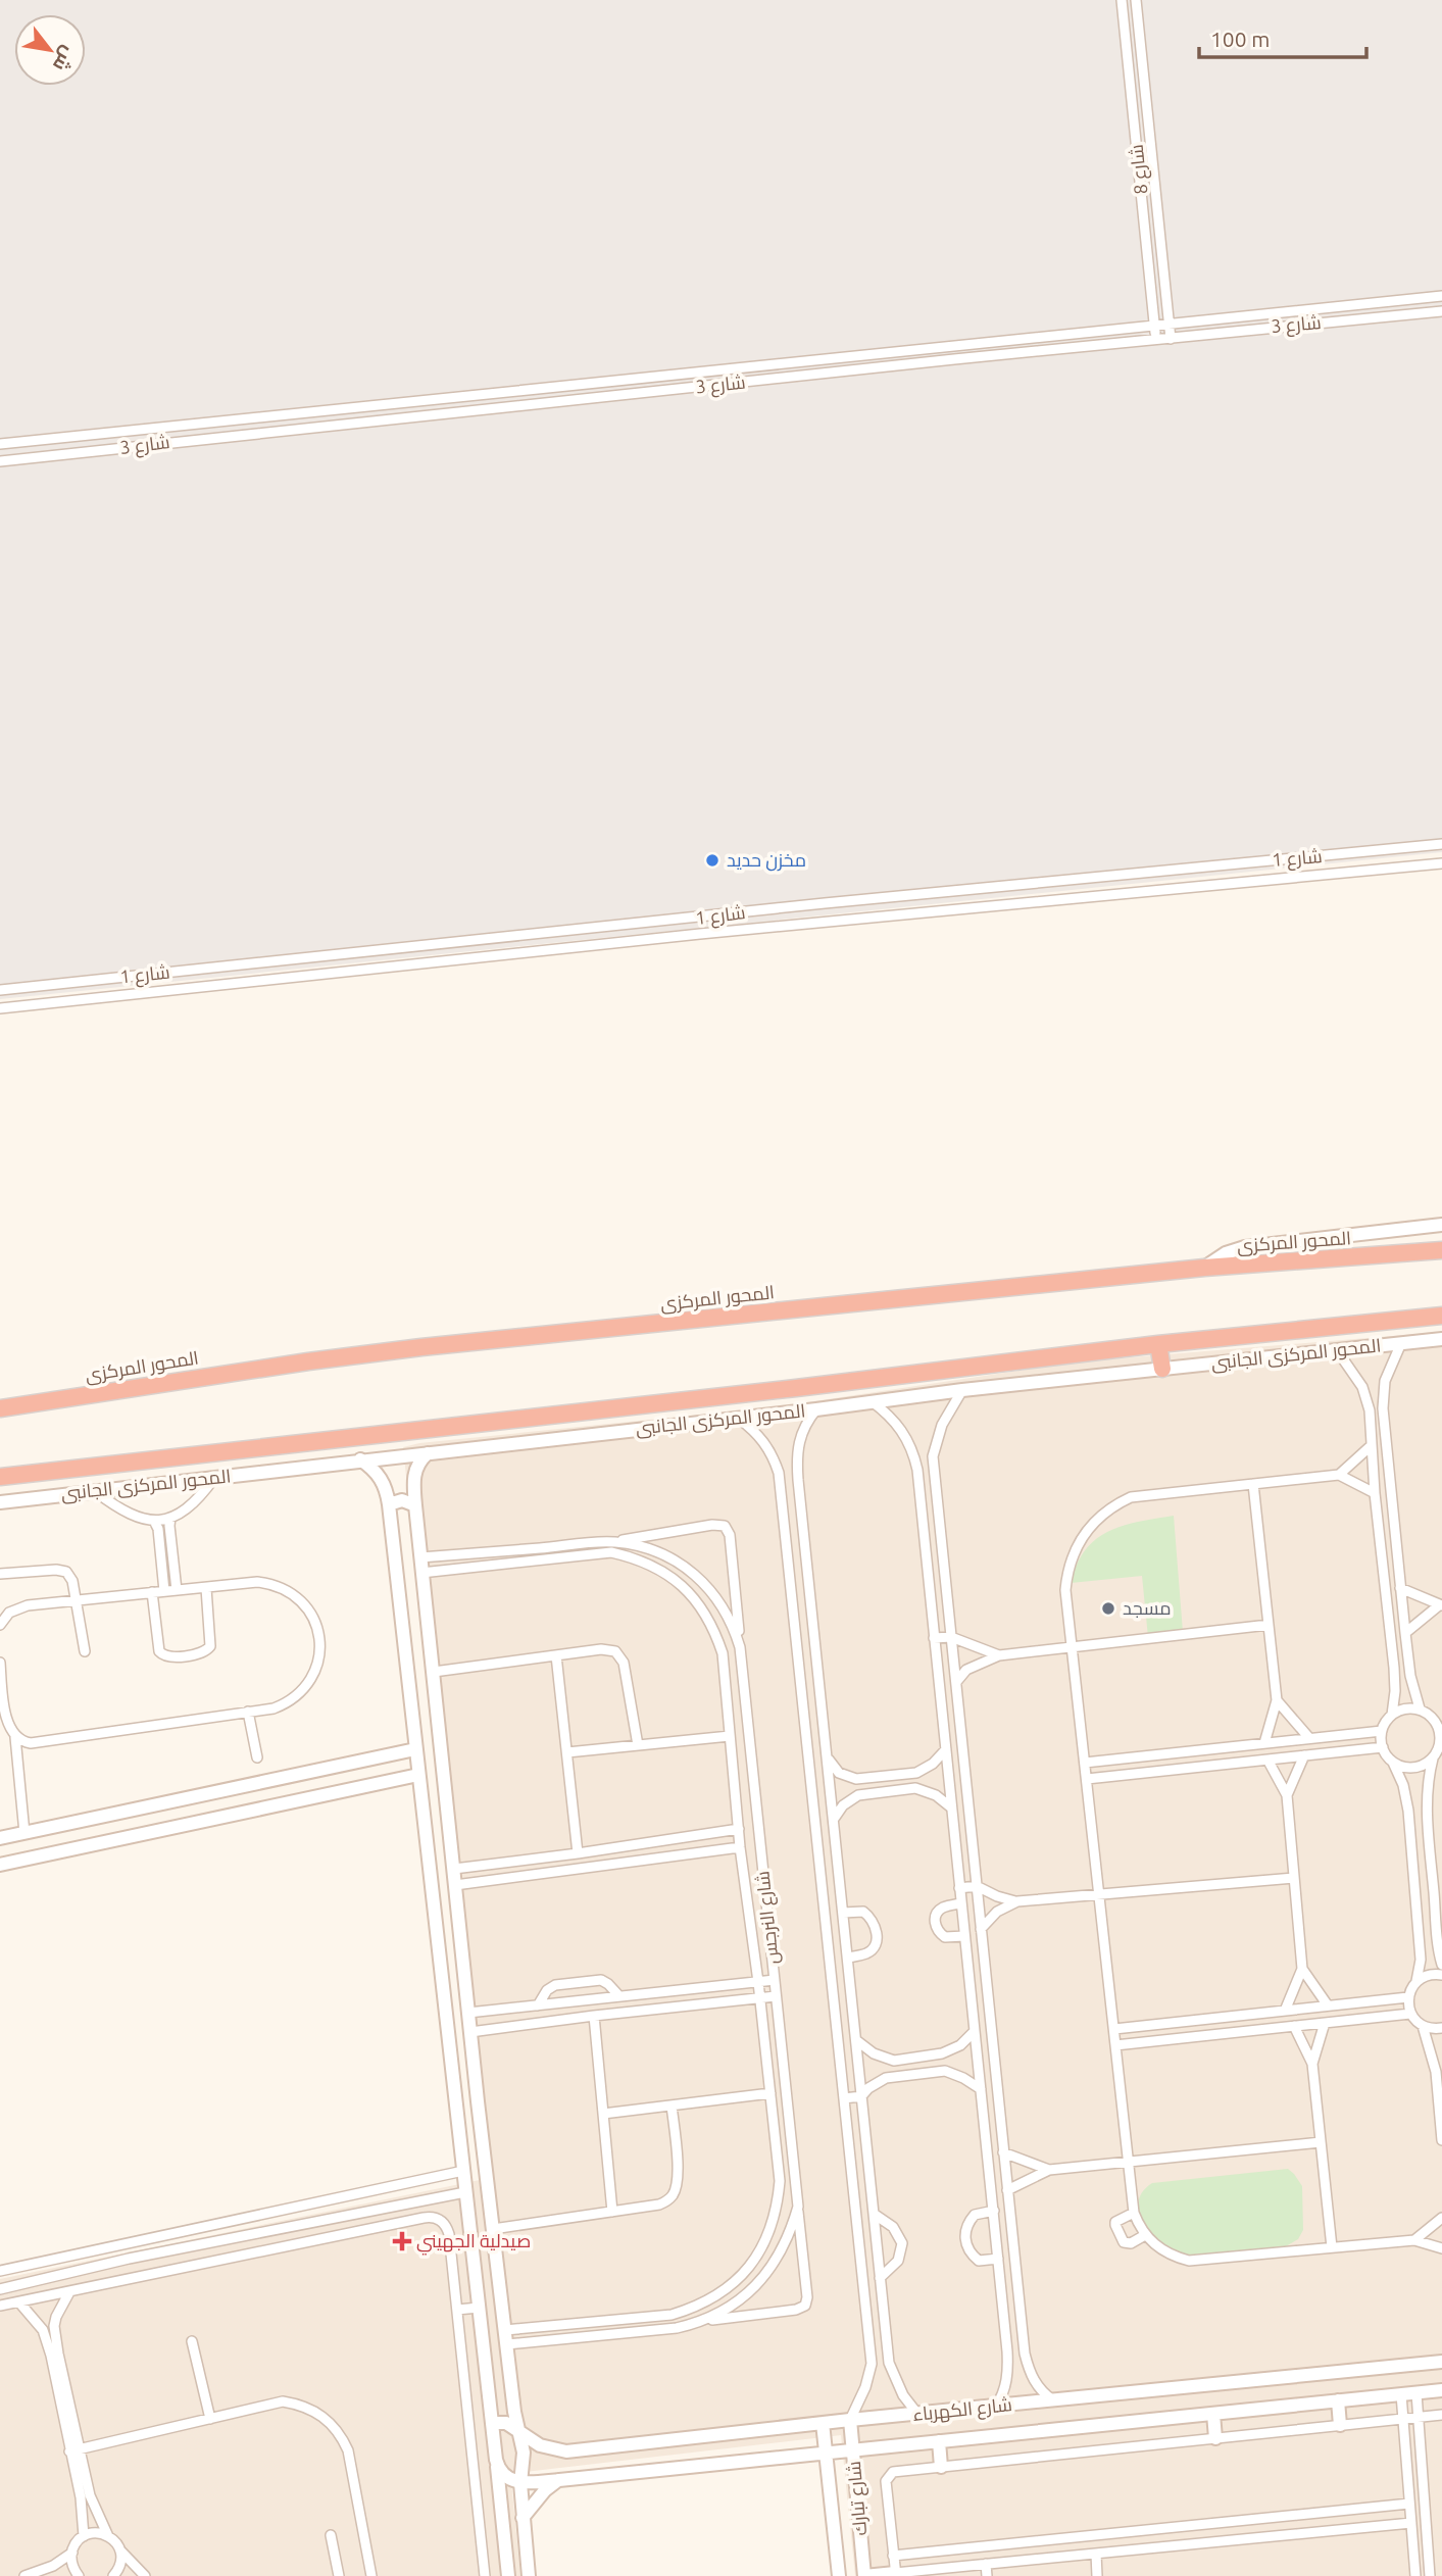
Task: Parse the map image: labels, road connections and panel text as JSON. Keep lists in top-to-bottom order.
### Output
{
  "streets": {
    "highway": ["المحور المركزى"],
    "street": [
      "شارع 8",
      "شارع 3",
      "شارع 1",
      "المحور المركزى الجانبى",
      "شارع النرجس",
      "شارع الكهرباء",
      "شارع تبارك"
    ]
  },
  "crossings": [
    ["شارع 8", "شارع 3"],
    ["شارع الكهرباء", "شارع تبارك"]
  ],
  "places": {
    "other": ["مخزن حديد", "مسجد"],
    "health": ["صيدلية الجهيني"]
  },
  "scale_bar": "100 m",
  "north": "bottom right"
}
